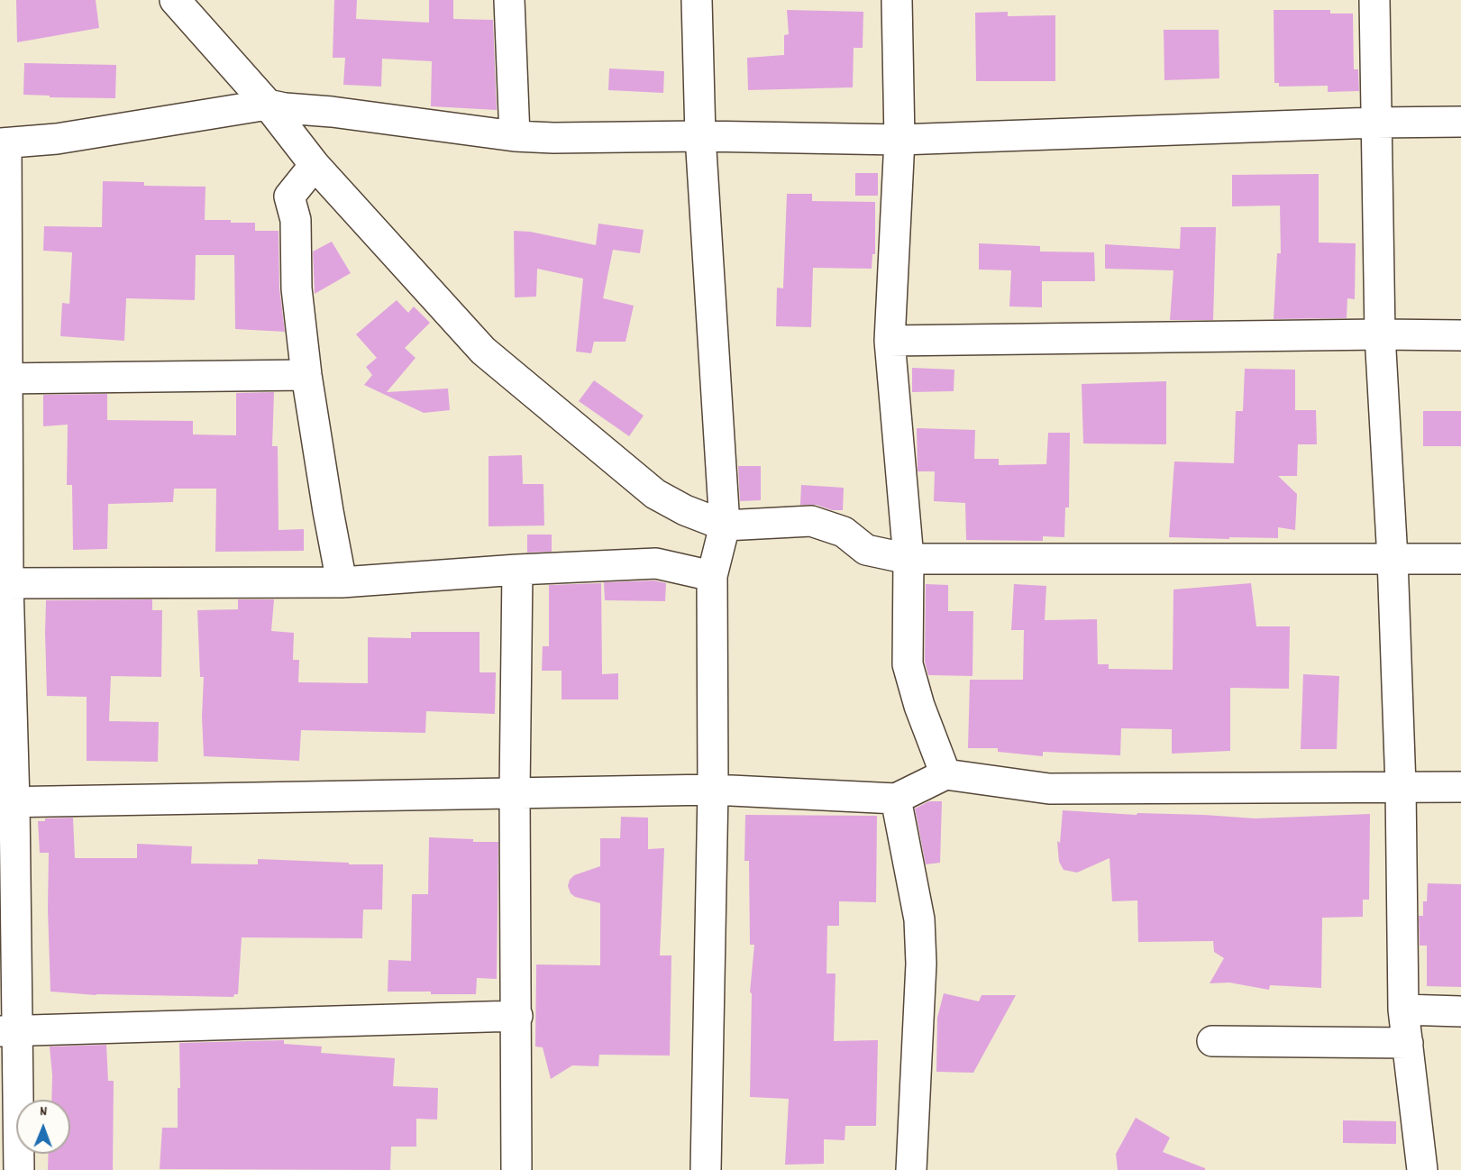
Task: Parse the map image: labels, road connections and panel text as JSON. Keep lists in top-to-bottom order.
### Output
{
  "north": "top"
}
